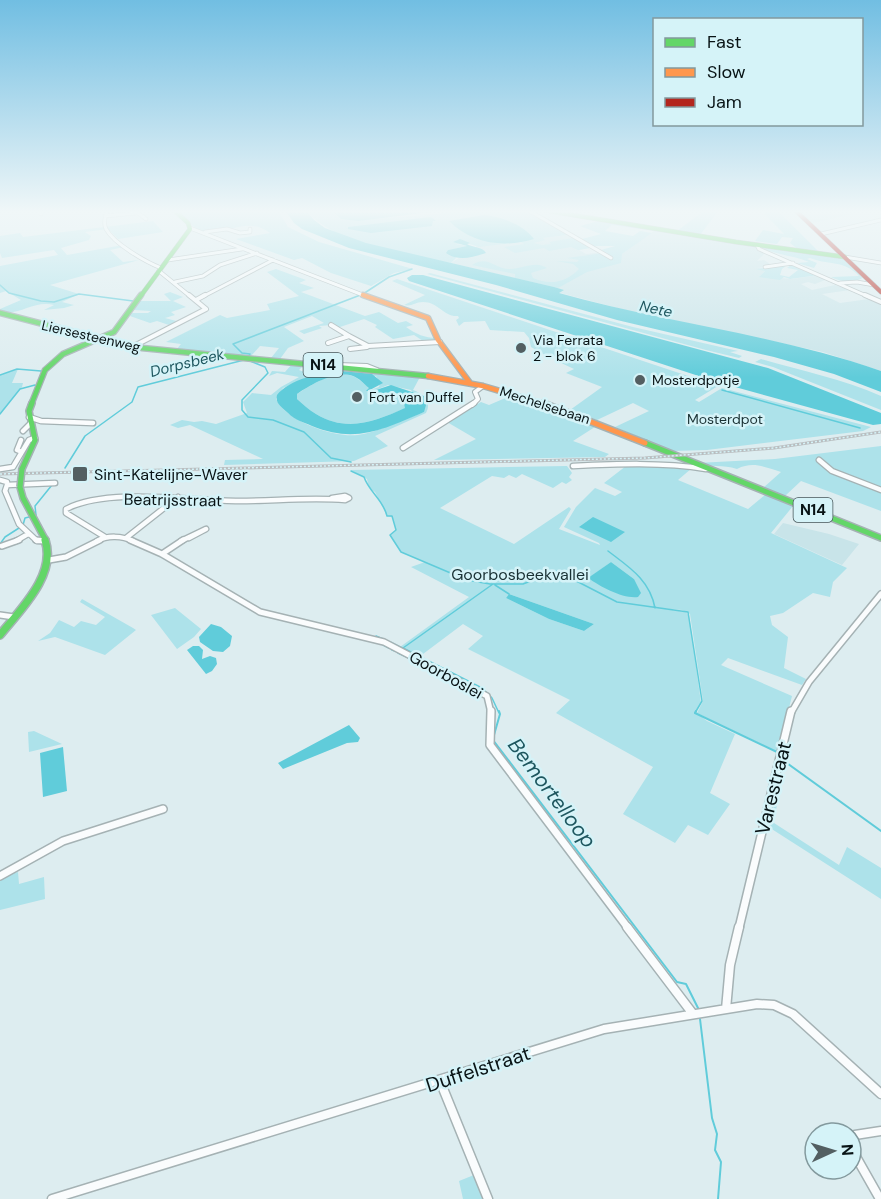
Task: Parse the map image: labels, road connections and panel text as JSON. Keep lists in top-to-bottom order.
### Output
{
  "streets": {
    "street": [
      "Liersesteenweg",
      "N14",
      "Mechelsebaan",
      "Beatrijsstraat",
      "Goorboslei",
      "Varestraat",
      "Duffelstraat"
    ]
  },
  "crossings": [
    ["Liersesteenweg", "Mechelsebaan"],
    ["Beatrijsstraat", "Goorboslei"],
    ["Goorboslei", "Duffelstraat"],
    ["Varestraat", "Duffelstraat"]
  ],
  "water": ["Nete", "Dorpsbeek", "Bemortelloop"],
  "parks": ["Mosterdpot", "Goorbosbeekvallei"],
  "places": {
    "other": ["Via Ferrata 2 - blok 6", "Mosterdpotje", "Fort van Duffel"],
    "transit": ["Sint-Katelijne-Waver"]
  },
  "legend": ["Fast", "Slow", "Jam"],
  "north": "right"
}
